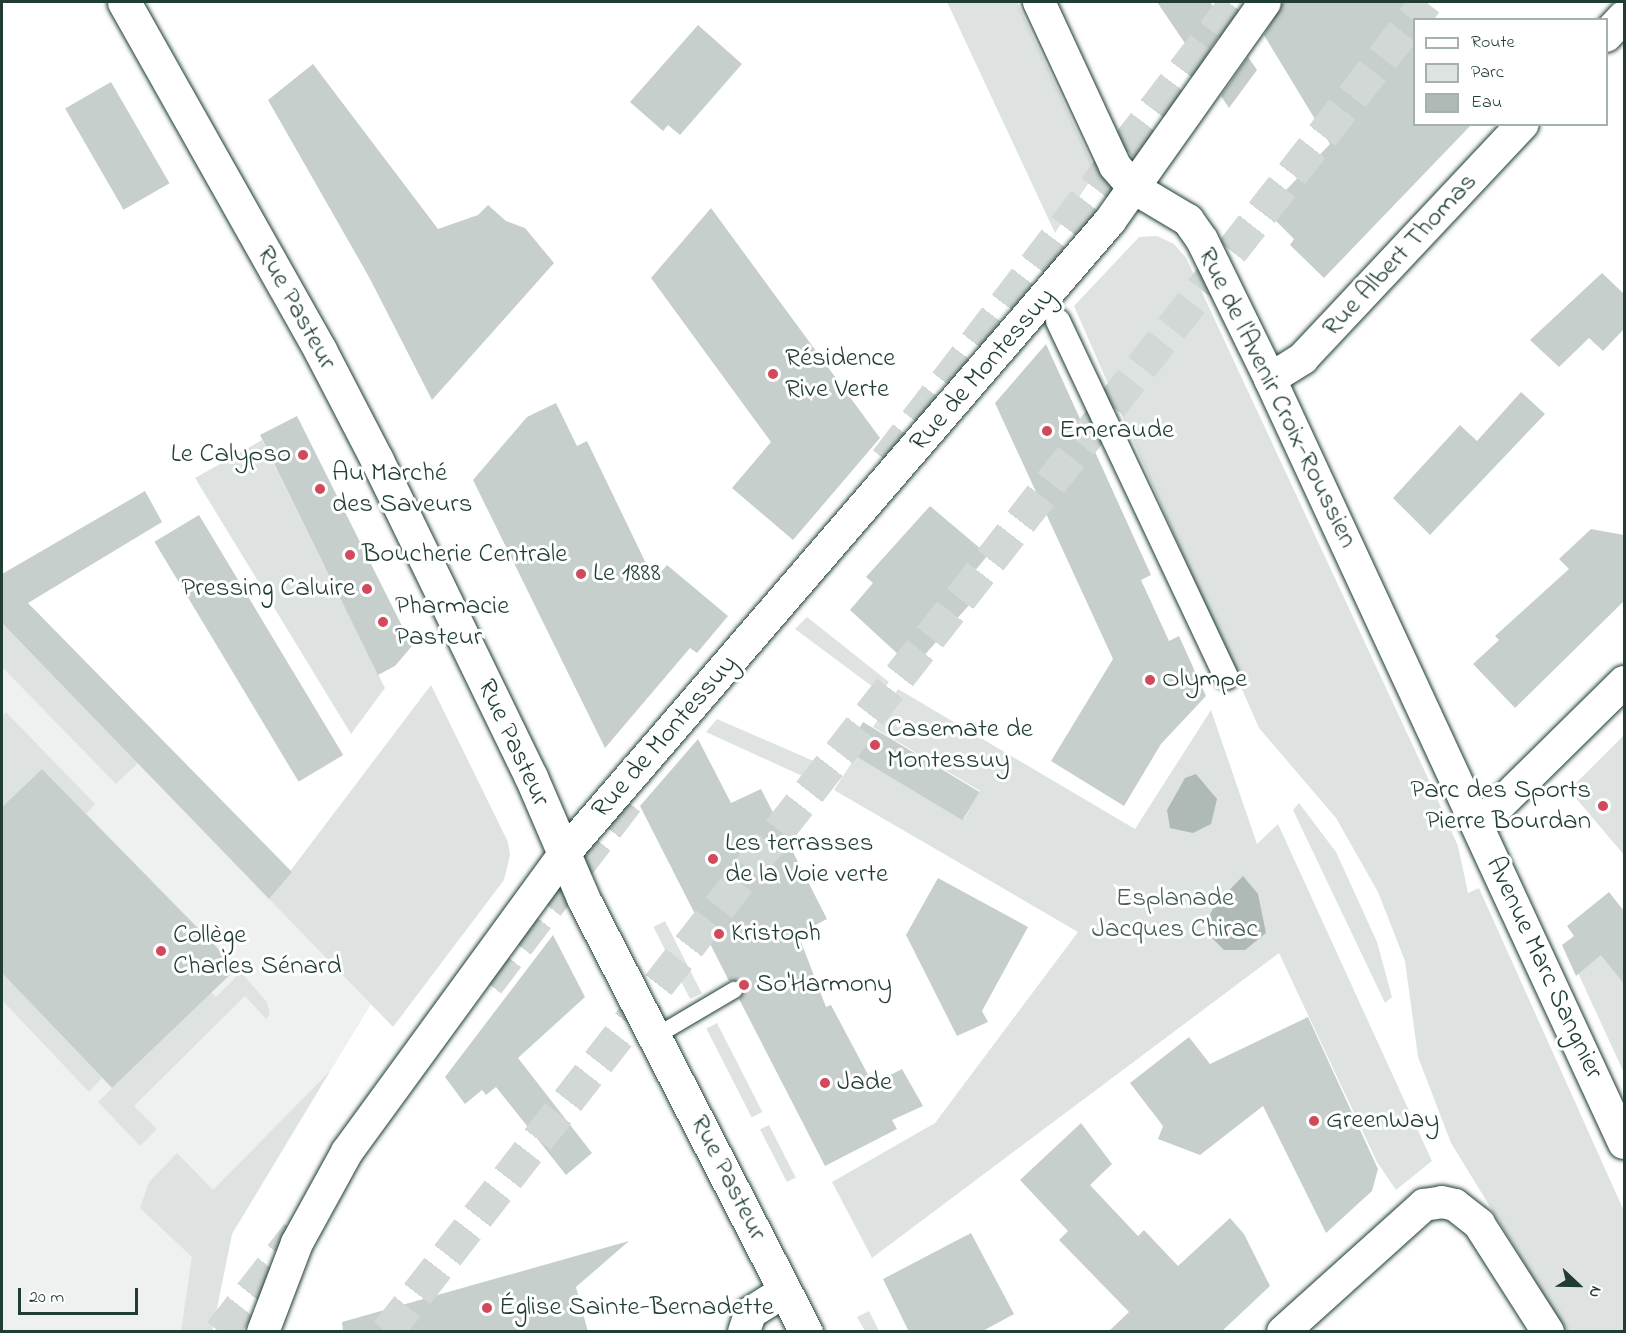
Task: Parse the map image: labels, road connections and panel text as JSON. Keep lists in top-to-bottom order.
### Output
{
  "streets": {
    "street": [
      "Rue Albert Thomas",
      "Rue Pasteur",
      "Rue de Montessuy",
      "Rue de l'Avenir Croix-Roussien",
      "Avenue Marc Sangnier"
    ]
  },
  "crossings": [
    ["Rue Albert Thomas", "Rue de l'Avenir Croix-Roussien"],
    ["Rue Pasteur", "Rue de Montessuy"],
    ["Rue de Montessuy", "Rue de l'Avenir Croix-Roussien"],
    ["Rue de l'Avenir Croix-Roussien", "Avenue Marc Sangnier"]
  ],
  "parks": ["Esplanade Jacques Chirac"],
  "places": [
    "Résidence Rive Verte",
    "Emeraude",
    "Le Calypso",
    "Au Marché des Saveurs",
    "Boucherie Centrale",
    "Le 1888",
    "Pressing Caluire",
    "Pharmacie Pasteur",
    "Olympe",
    "Casemate de Montessuy",
    "Parc des Sports Pierre Bourdan",
    "Les terrasses de la Voie verte",
    "Kristoph",
    "Collège Charles Sénard",
    "So'Harmony",
    "Jade",
    "GreenWay",
    "Église Sainte-Bernadette"
  ],
  "legend": ["Route", "Parc", "Eau"],
  "scale_bar": "20 m",
  "north": "right"
}
